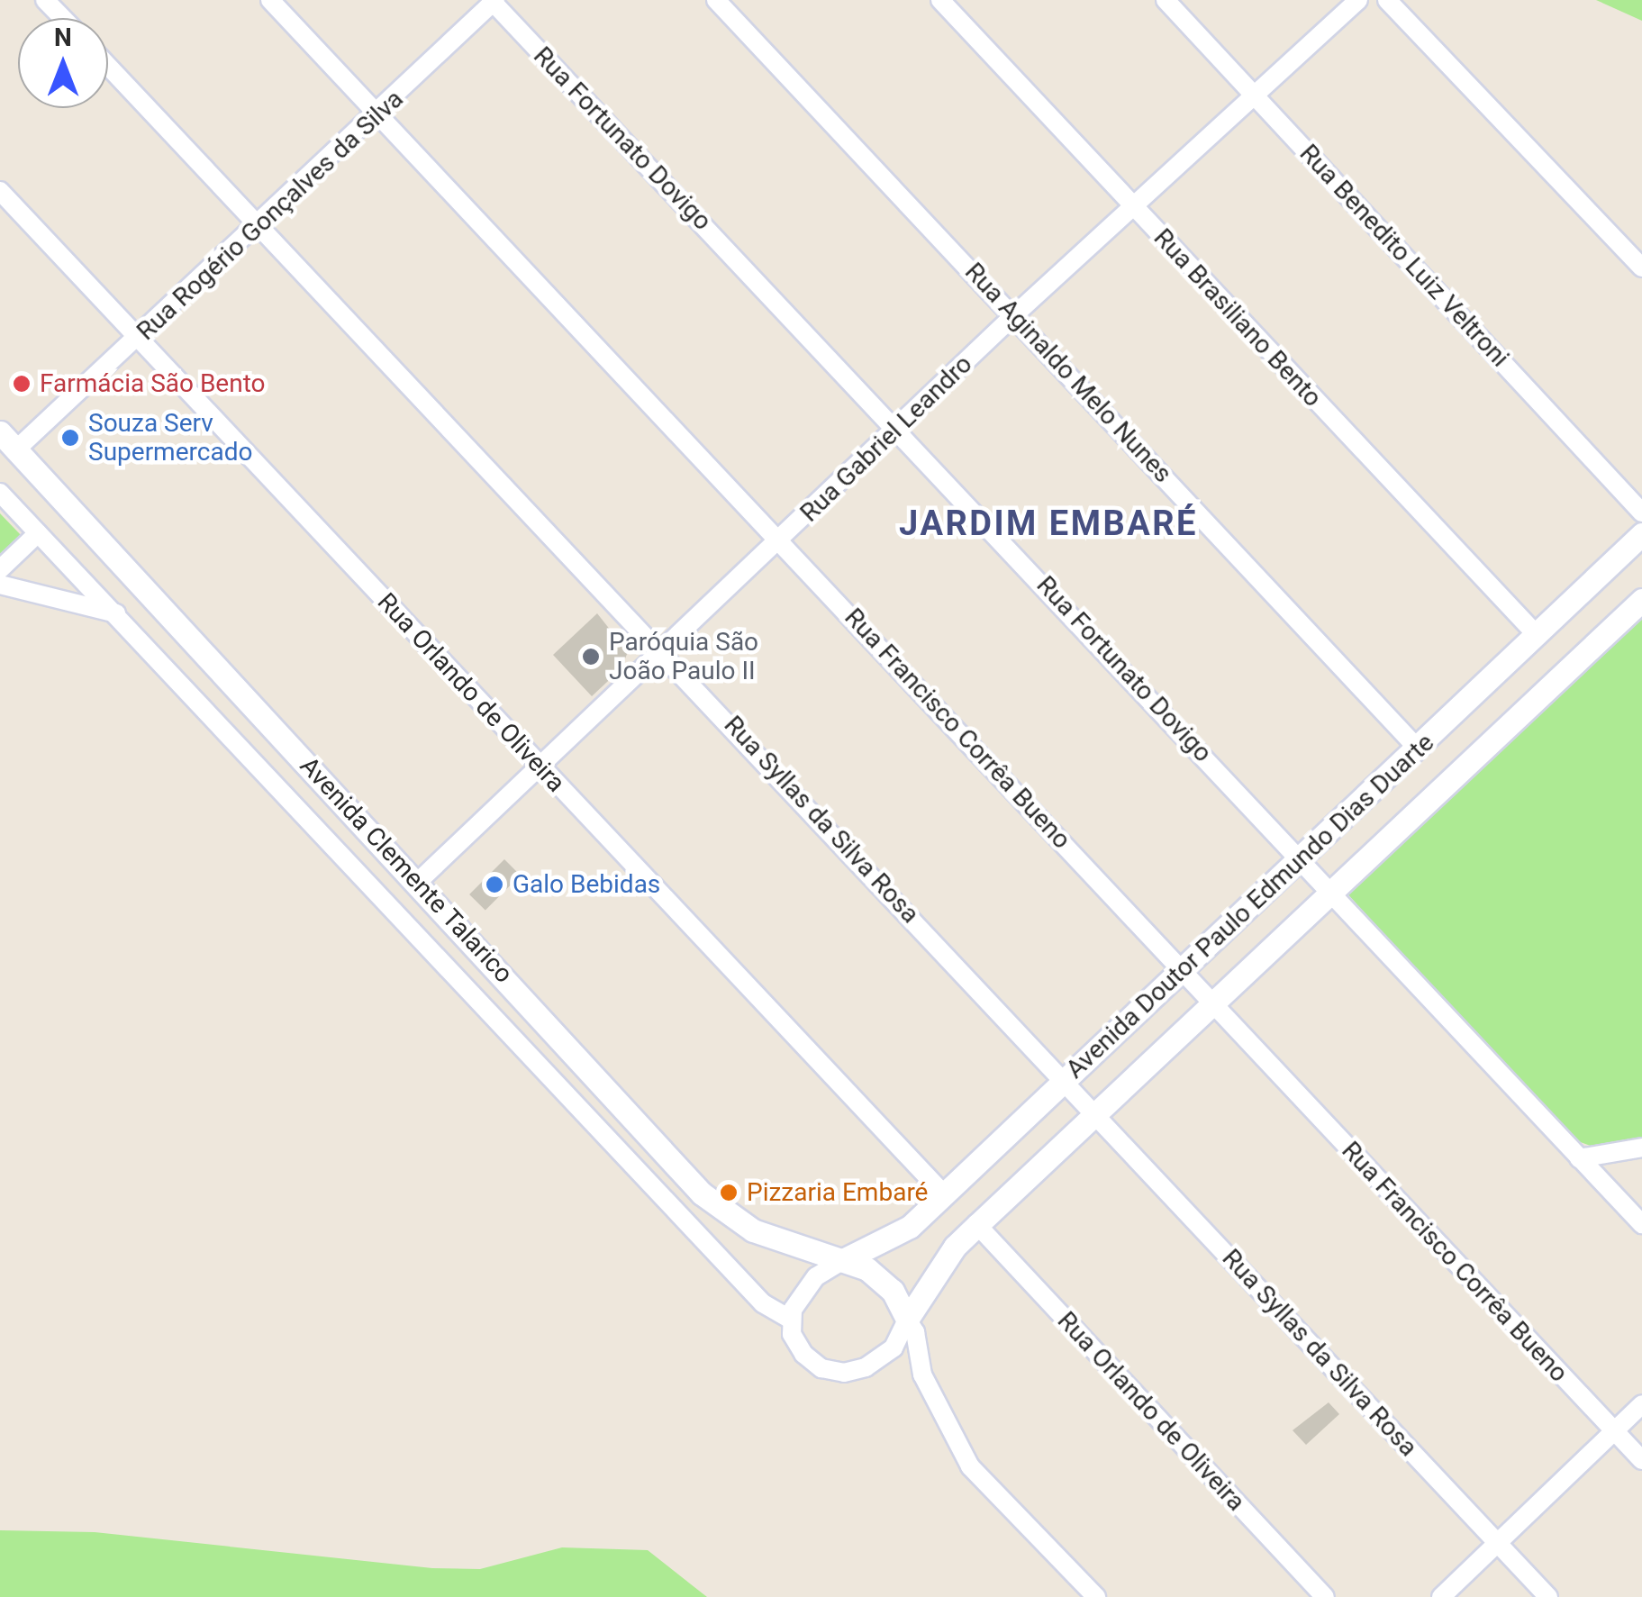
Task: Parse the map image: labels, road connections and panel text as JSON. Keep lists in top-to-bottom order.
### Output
{
  "streets": {
    "street": [
      "Rua Fortunato Dovigo",
      "Rua Rogério Gonçalves da Silva",
      "Rua Benedito Luiz Veltroni",
      "Rua Brasiliano Bento",
      "Rua Aginaldo Melo Nunes",
      "Rua Gabriel Leandro",
      "Rua Orlando de Oliveira",
      "Rua Francisco Corrêa Bueno",
      "Rua Syllas da Silva Rosa",
      "Avenida Clemente Talarico",
      "Avenida Doutor Paulo Edmundo Dias Duarte"
    ]
  },
  "crossings": [
    ["Rua Fortunato Dovigo", "Rua Rogério Gonçalves da Silva"],
    ["Rua Fortunato Dovigo", "Rua Gabriel Leandro"],
    ["Rua Fortunato Dovigo", "Avenida Doutor Paulo Edmundo Dias Duarte"],
    ["Rua Rogério Gonçalves da Silva", "Rua Orlando de Oliveira"],
    ["Rua Rogério Gonçalves da Silva", "Rua Francisco Corrêa Bueno"],
    ["Rua Rogério Gonçalves da Silva", "Rua Syllas da Silva Rosa"],
    ["Rua Rogério Gonçalves da Silva", "Avenida Clemente Talarico"],
    ["Rua Benedito Luiz Veltroni", "Rua Gabriel Leandro"],
    ["Rua Brasiliano Bento", "Rua Gabriel Leandro"],
    ["Rua Brasiliano Bento", "Avenida Doutor Paulo Edmundo Dias Duarte"],
    ["Rua Aginaldo Melo Nunes", "Rua Gabriel Leandro"],
    ["Rua Aginaldo Melo Nunes", "Avenida Doutor Paulo Edmundo Dias Duarte"],
    ["Rua Gabriel Leandro", "Rua Orlando de Oliveira"],
    ["Rua Gabriel Leandro", "Rua Francisco Corrêa Bueno"],
    ["Rua Gabriel Leandro", "Rua Syllas da Silva Rosa"],
    ["Rua Gabriel Leandro", "Avenida Clemente Talarico"],
    ["Rua Orlando de Oliveira", "Avenida Doutor Paulo Edmundo Dias Duarte"],
    ["Rua Francisco Corrêa Bueno", "Avenida Doutor Paulo Edmundo Dias Duarte"],
    ["Rua Syllas da Silva Rosa", "Avenida Doutor Paulo Edmundo Dias Duarte"],
    ["Avenida Clemente Talarico", "Avenida Doutor Paulo Edmundo Dias Duarte"]
  ],
  "districts": ["JARDIM EMBARÉ"],
  "places": [
    "Farmácia São Bento",
    "Souza Serv Supermercado",
    "Paróquia São João Paulo II",
    "Galo Bebidas",
    "Pizzaria Embaré"
  ],
  "north": "top"
}
